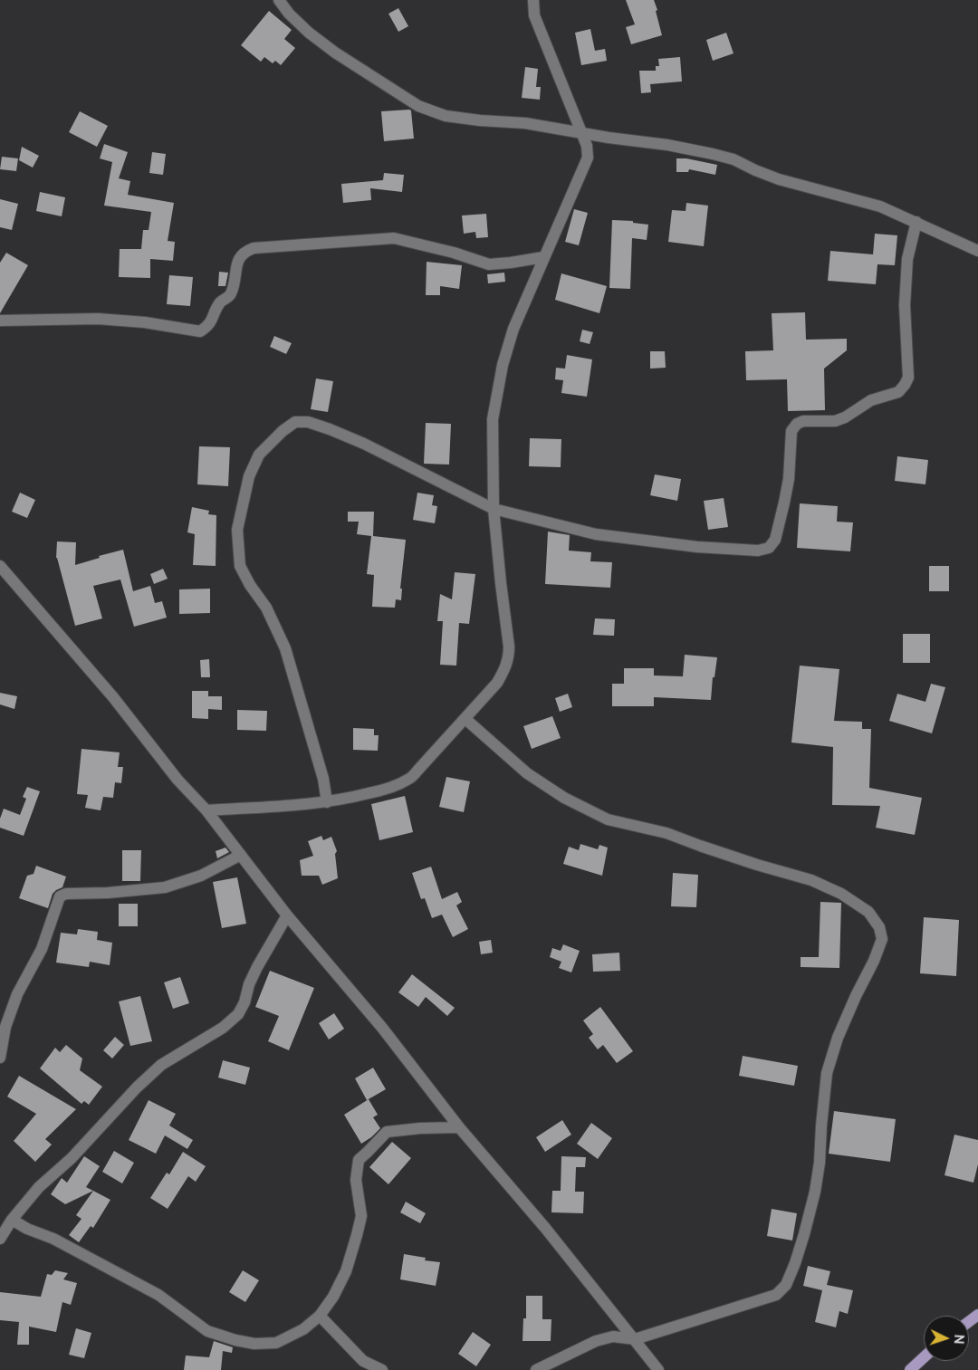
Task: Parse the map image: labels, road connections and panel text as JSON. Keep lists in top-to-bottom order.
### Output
{
  "north": "right"
}
